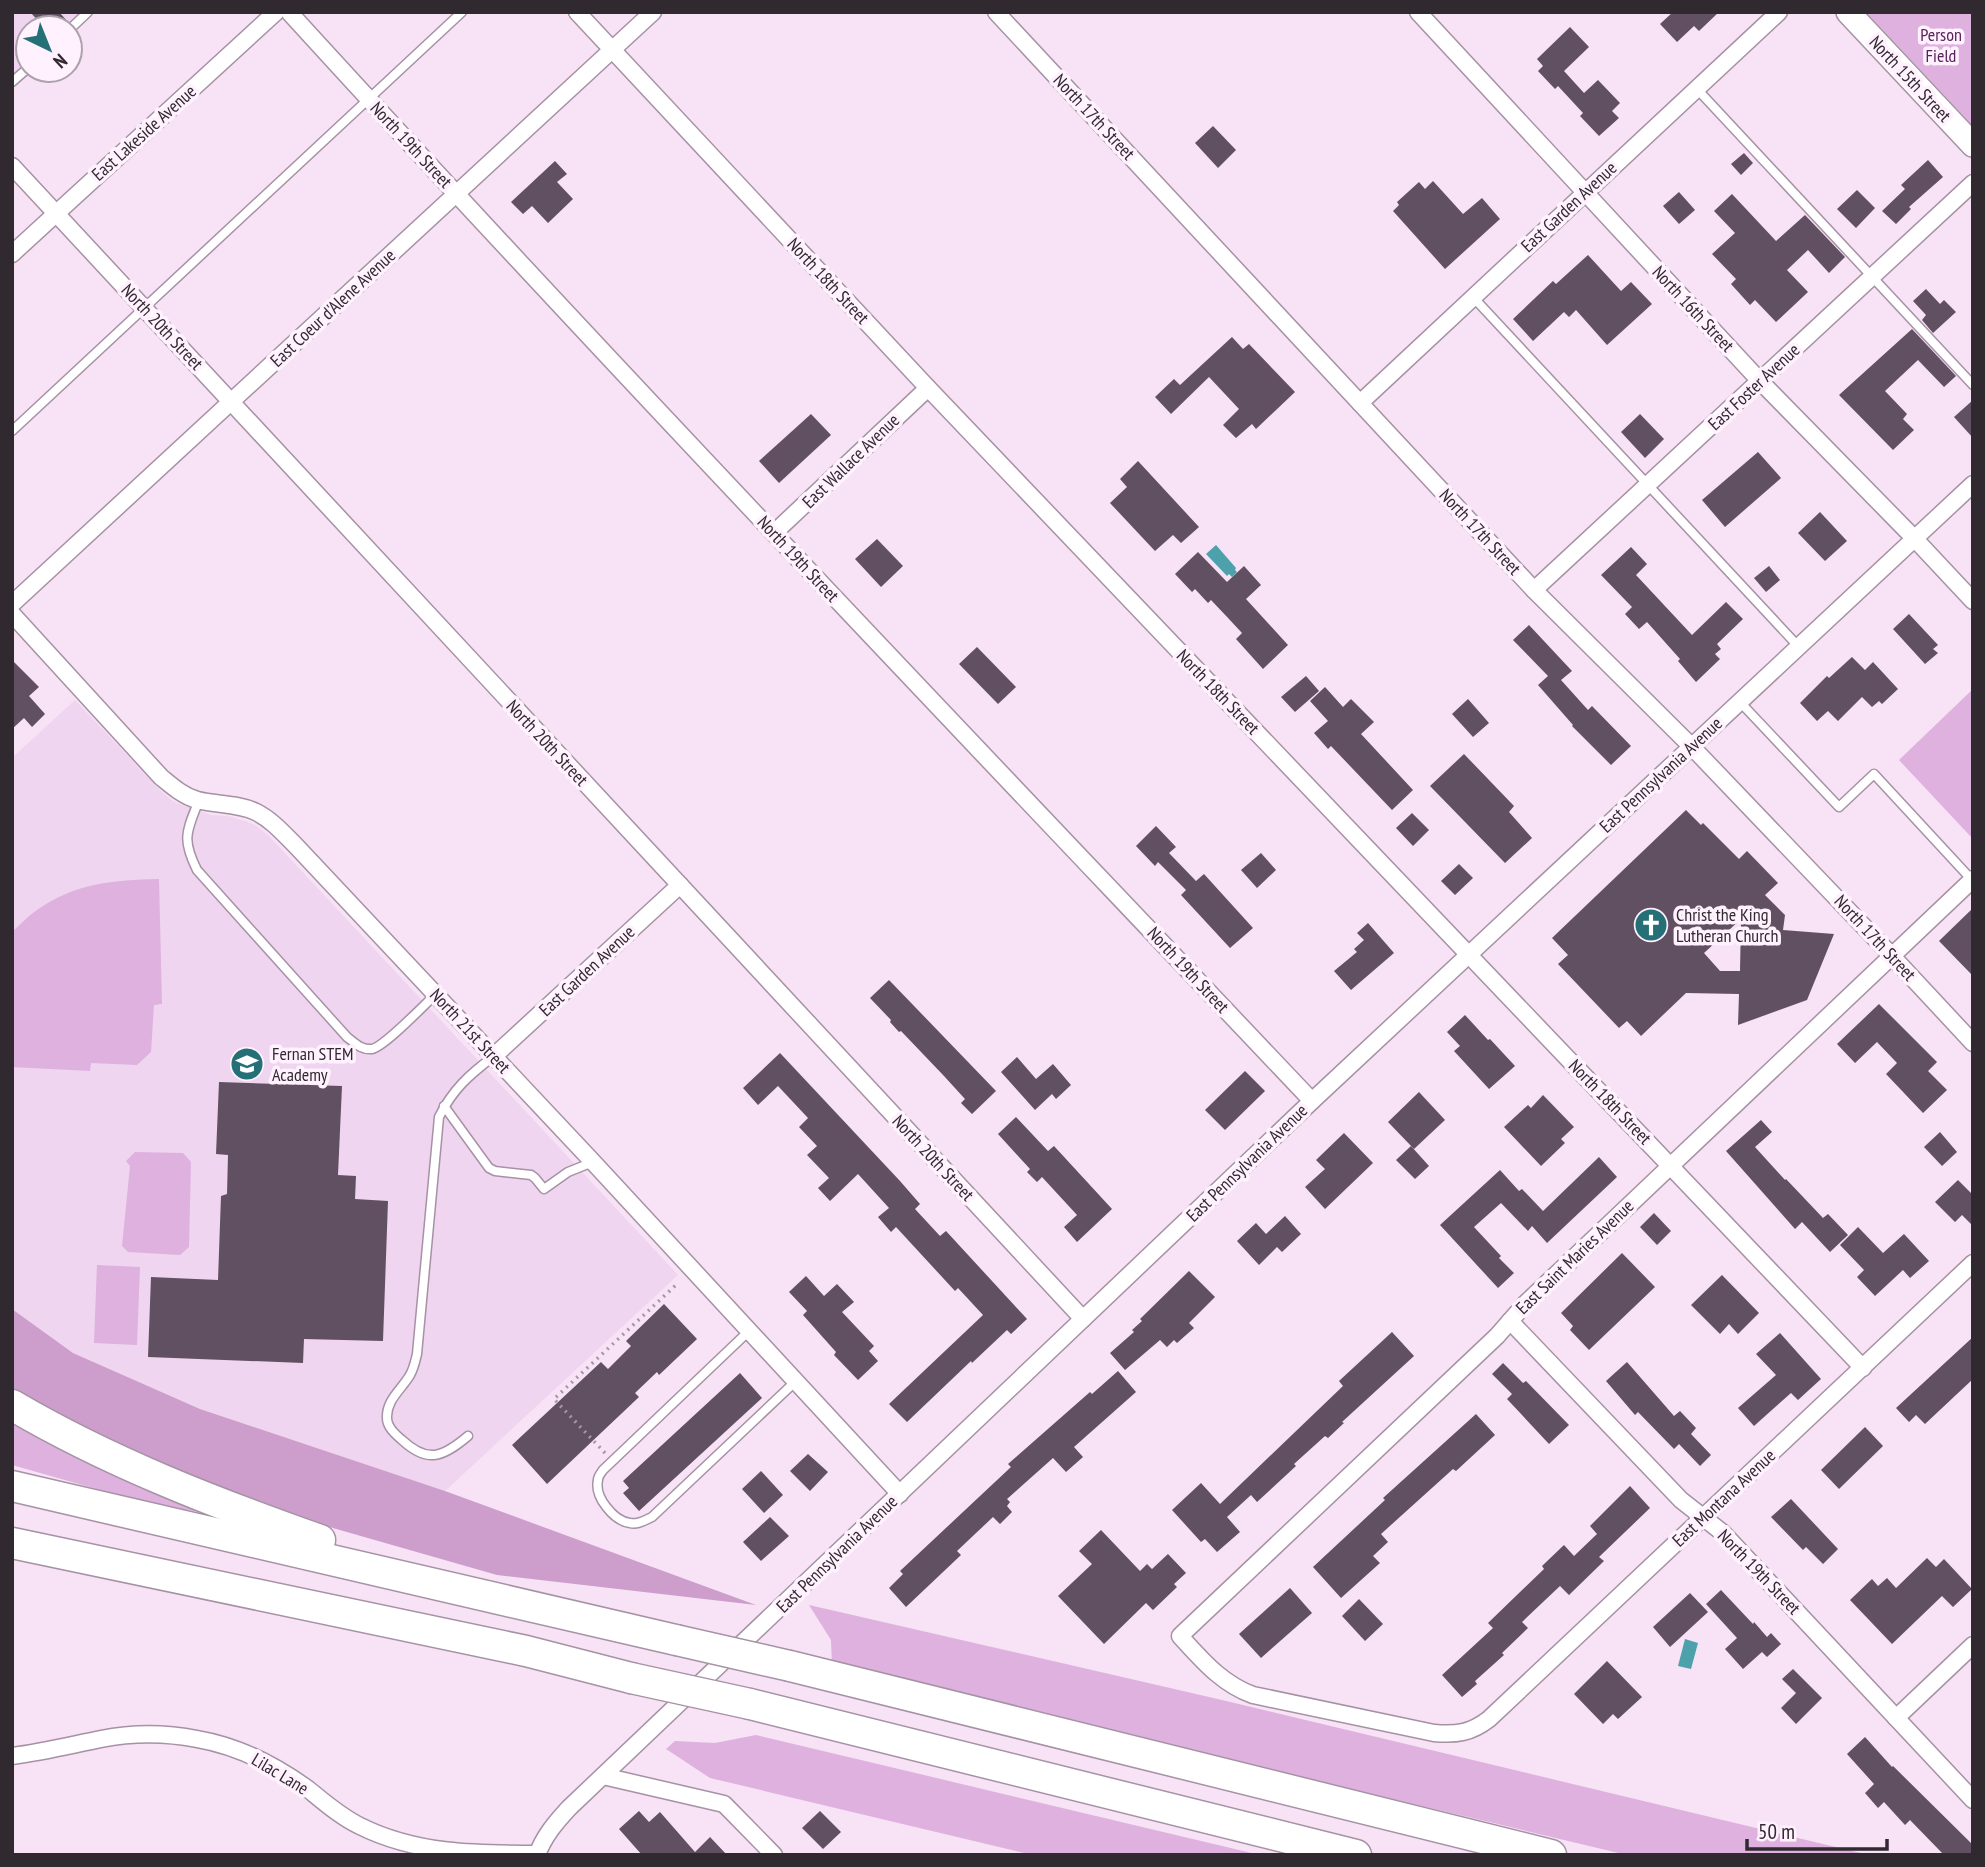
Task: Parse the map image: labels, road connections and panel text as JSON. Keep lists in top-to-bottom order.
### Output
{
  "streets": {
    "main road": ["North 15th Street"],
    "street": [
      "North 17th Street",
      "East Lakeside Avenue",
      "North 19th Street",
      "East Garden Avenue",
      "North 18th Street",
      "East Coeur d'Alene Avenue",
      "North 16th Street",
      "North 20th Street",
      "East Foster Avenue",
      "East Wallace Avenue",
      "East Pennsylvania Avenue",
      "North 21st Street",
      "East Saint Maries Avenue",
      "East Montana Avenue",
      "Lilac Lane"
    ]
  },
  "crossings": [
    ["North 17th Street", "East Garden Avenue"],
    ["North 17th Street", "East Foster Avenue"],
    ["North 17th Street", "East Pennsylvania Avenue"],
    ["North 17th Street", "East Saint Maries Avenue"],
    ["East Lakeside Avenue", "North 20th Street"],
    ["North 19th Street", "East Coeur d'Alene Avenue"],
    ["North 19th Street", "East Wallace Avenue"],
    ["North 19th Street", "East Pennsylvania Avenue"],
    ["North 19th Street", "East Saint Maries Avenue"],
    ["North 19th Street", "East Montana Avenue"],
    ["East Garden Avenue", "North 16th Street"],
    ["East Garden Avenue", "North 20th Street"],
    ["East Garden Avenue", "North 21st Street"],
    ["North 18th Street", "East Coeur d'Alene Avenue"],
    ["North 18th Street", "East Wallace Avenue"],
    ["North 18th Street", "East Pennsylvania Avenue"],
    ["North 18th Street", "East Saint Maries Avenue"],
    ["North 18th Street", "East Montana Avenue"],
    ["East Coeur d'Alene Avenue", "North 20th Street"],
    ["North 16th Street", "East Foster Avenue"],
    ["North 16th Street", "East Pennsylvania Avenue"],
    ["North 20th Street", "East Pennsylvania Avenue"],
    ["East Pennsylvania Avenue", "North 21st Street"],
    ["East Pennsylvania Avenue", "Lilac Lane"],
    ["East Saint Maries Avenue", "East Montana Avenue"]
  ],
  "parks": ["Person Field"],
  "places": {
    "church": ["Christ the King Lutheran Church"],
    "school or university": ["Fernan STEM Academy"]
  },
  "scale_bar": "50 m",
  "north": "bottom right"
}
